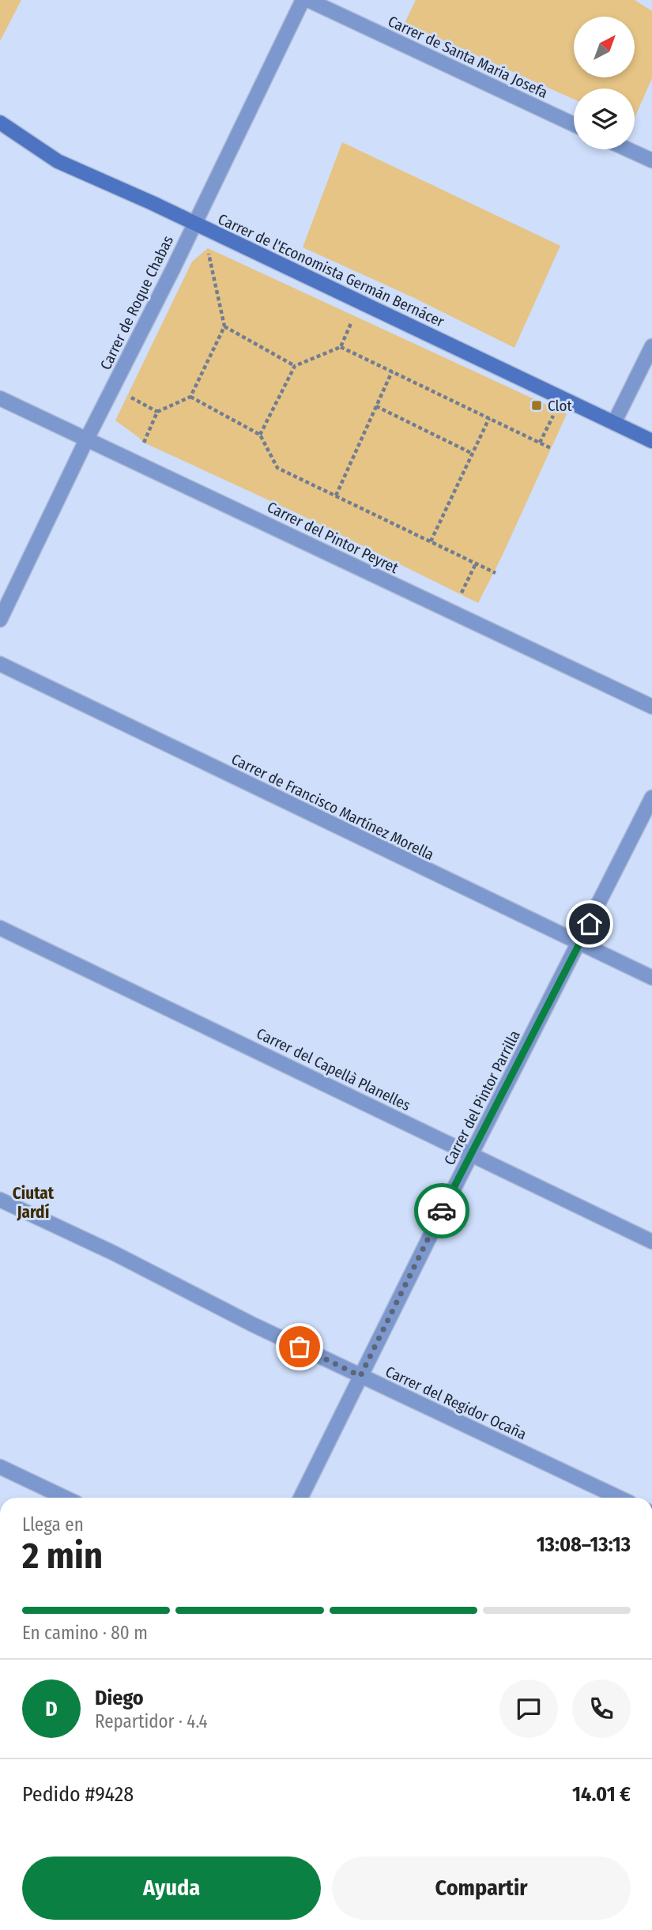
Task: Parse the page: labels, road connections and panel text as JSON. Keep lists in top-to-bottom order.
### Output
{
  "streets": {
    "street": [
      "Carrer de Santa María Josefa",
      "Carrer de l'Economista Germán Bernácer",
      "Carrer de Roque Chabas",
      "Carrer del Pintor Peyret",
      "Carrer de Francisco Martínez Morella",
      "Carrer del Capellà Planelles",
      "Carrer del Pintor Parrilla",
      "Carrer del Regidor Ocaña"
    ]
  },
  "crossings": [
    ["Carrer de l'Economista Germán Bernácer", "Carrer de Roque Chabas"],
    ["Carrer de Roque Chabas", "Carrer del Pintor Peyret"],
    ["Carrer de Francisco Martínez Morella", "Carrer del Pintor Parrilla"],
    ["Carrer del Capellà Planelles", "Carrer del Pintor Parrilla"],
    ["Carrer del Pintor Parrilla", "Carrer del Regidor Ocaña"]
  ],
  "districts": ["Ciutat Jardí"],
  "places": {
    "transit": ["Clot"]
  },
  "north": "top right",
  "page": {
    "heading": ["2 min", "Llega en", "13:08–13:13"],
    "panel": [
      "Diego",
      "Repartidor · 4.4",
      "Pedido #9428",
      "14.01 €"
    ],
    "bar": "En camino · 80 m",
    "round": "D",
    "buttons": ["Ayuda", "Compartir"]
  }
}
